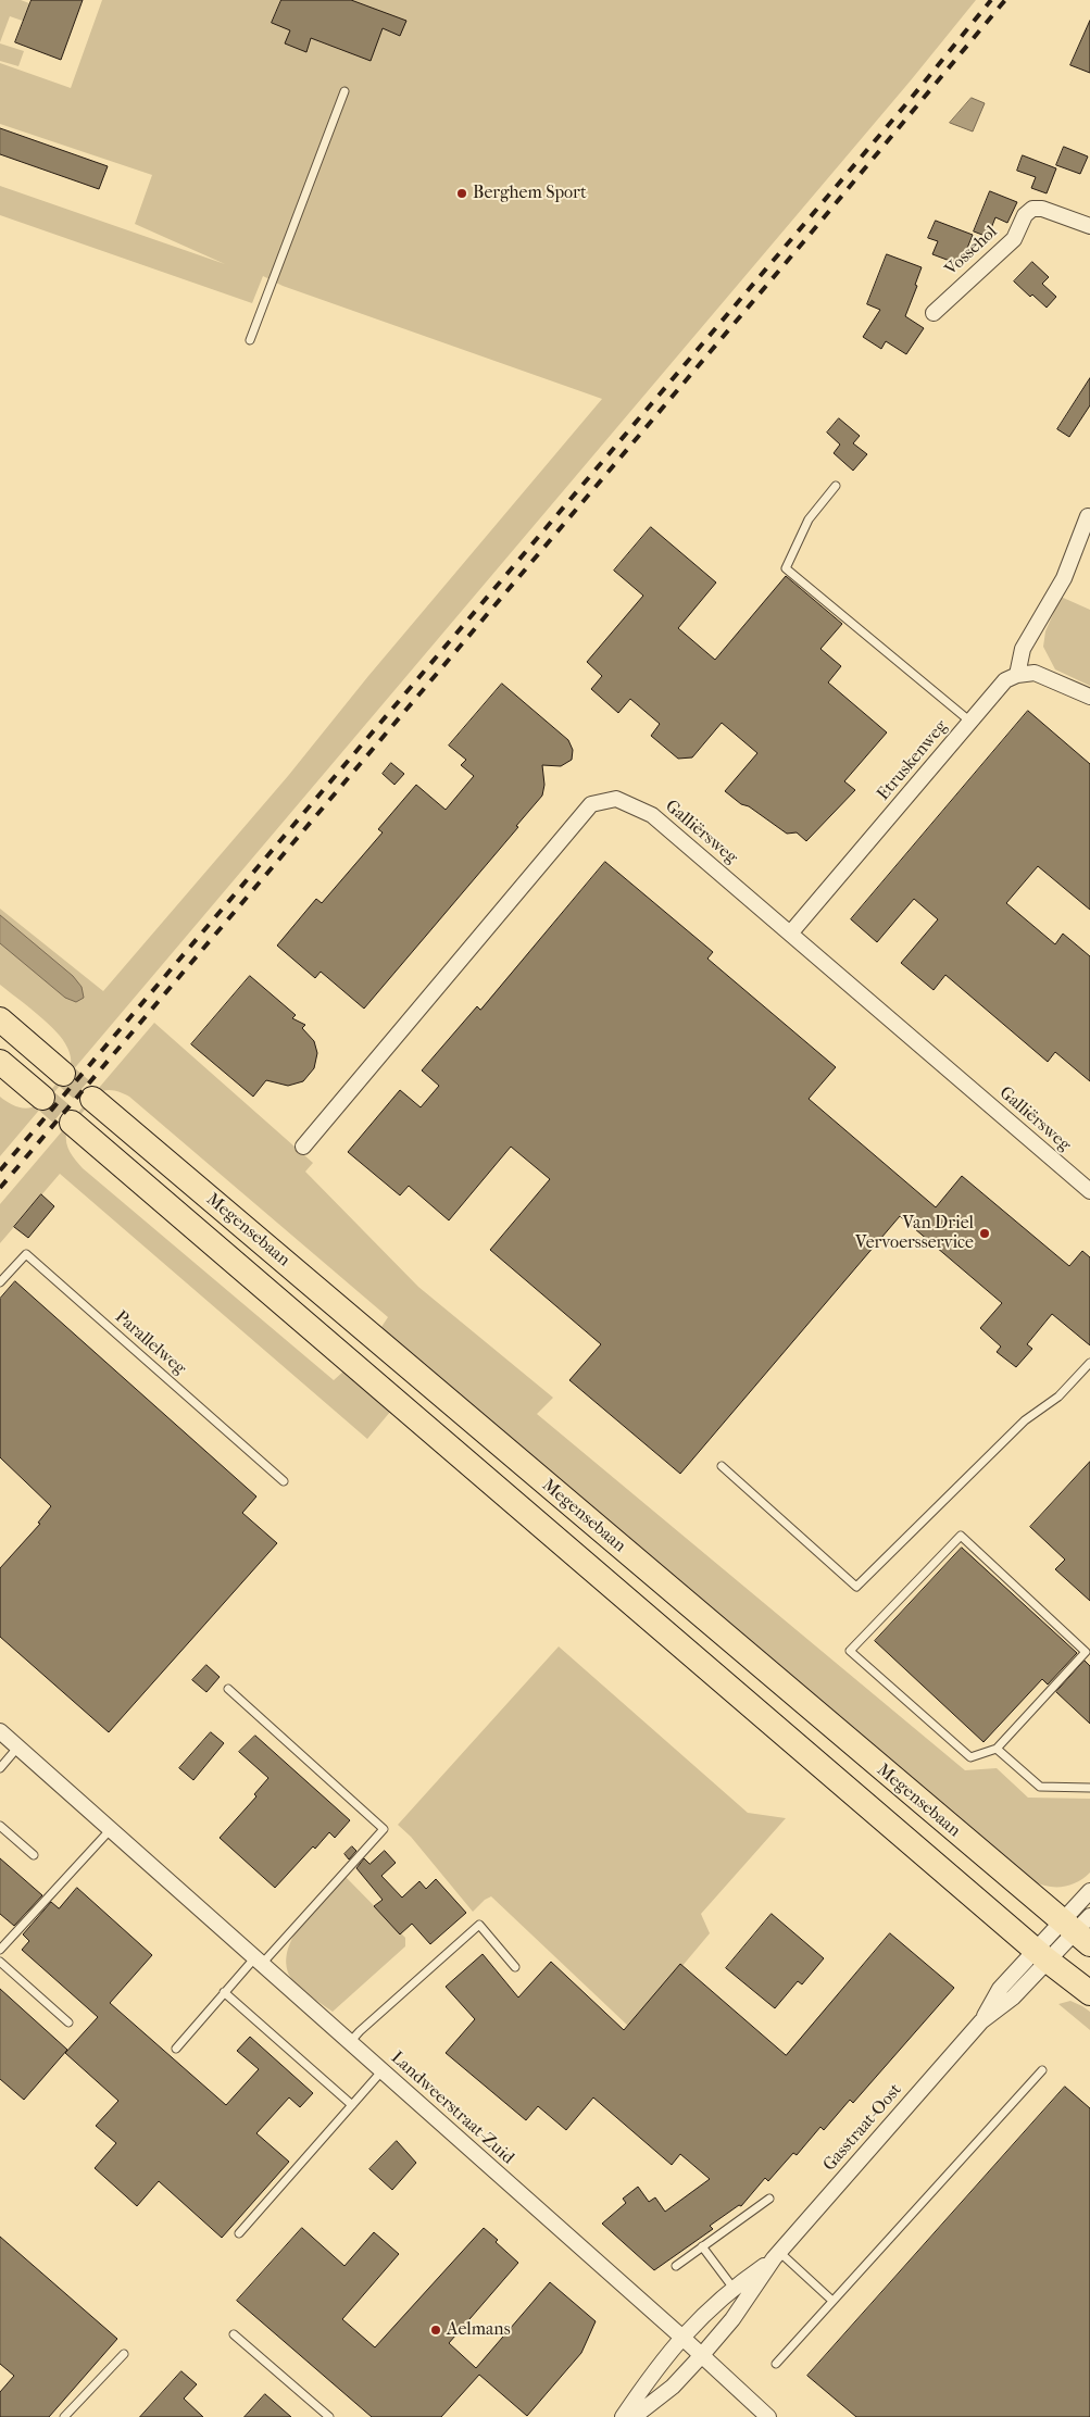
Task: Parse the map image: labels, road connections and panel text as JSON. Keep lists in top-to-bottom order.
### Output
{
  "streets": {
    "main road": ["Megensebaan"],
    "street": [
      "Vossehol",
      "Etruskenweg",
      "Galliërsweg",
      "Landweerstraat-Zuid",
      "Gasstraat-Oost"
    ],
    "lane": ["Parallelweg"]
  },
  "crossings": [
    ["Etruskenweg", "Galliërsweg"],
    ["Megensebaan", "Gasstraat-Oost"],
    ["Landweerstraat-Zuid", "Gasstraat-Oost"]
  ],
  "places": ["Berghem Sport", "Van Driel Vervoersservice", "Aelmans"]
}
